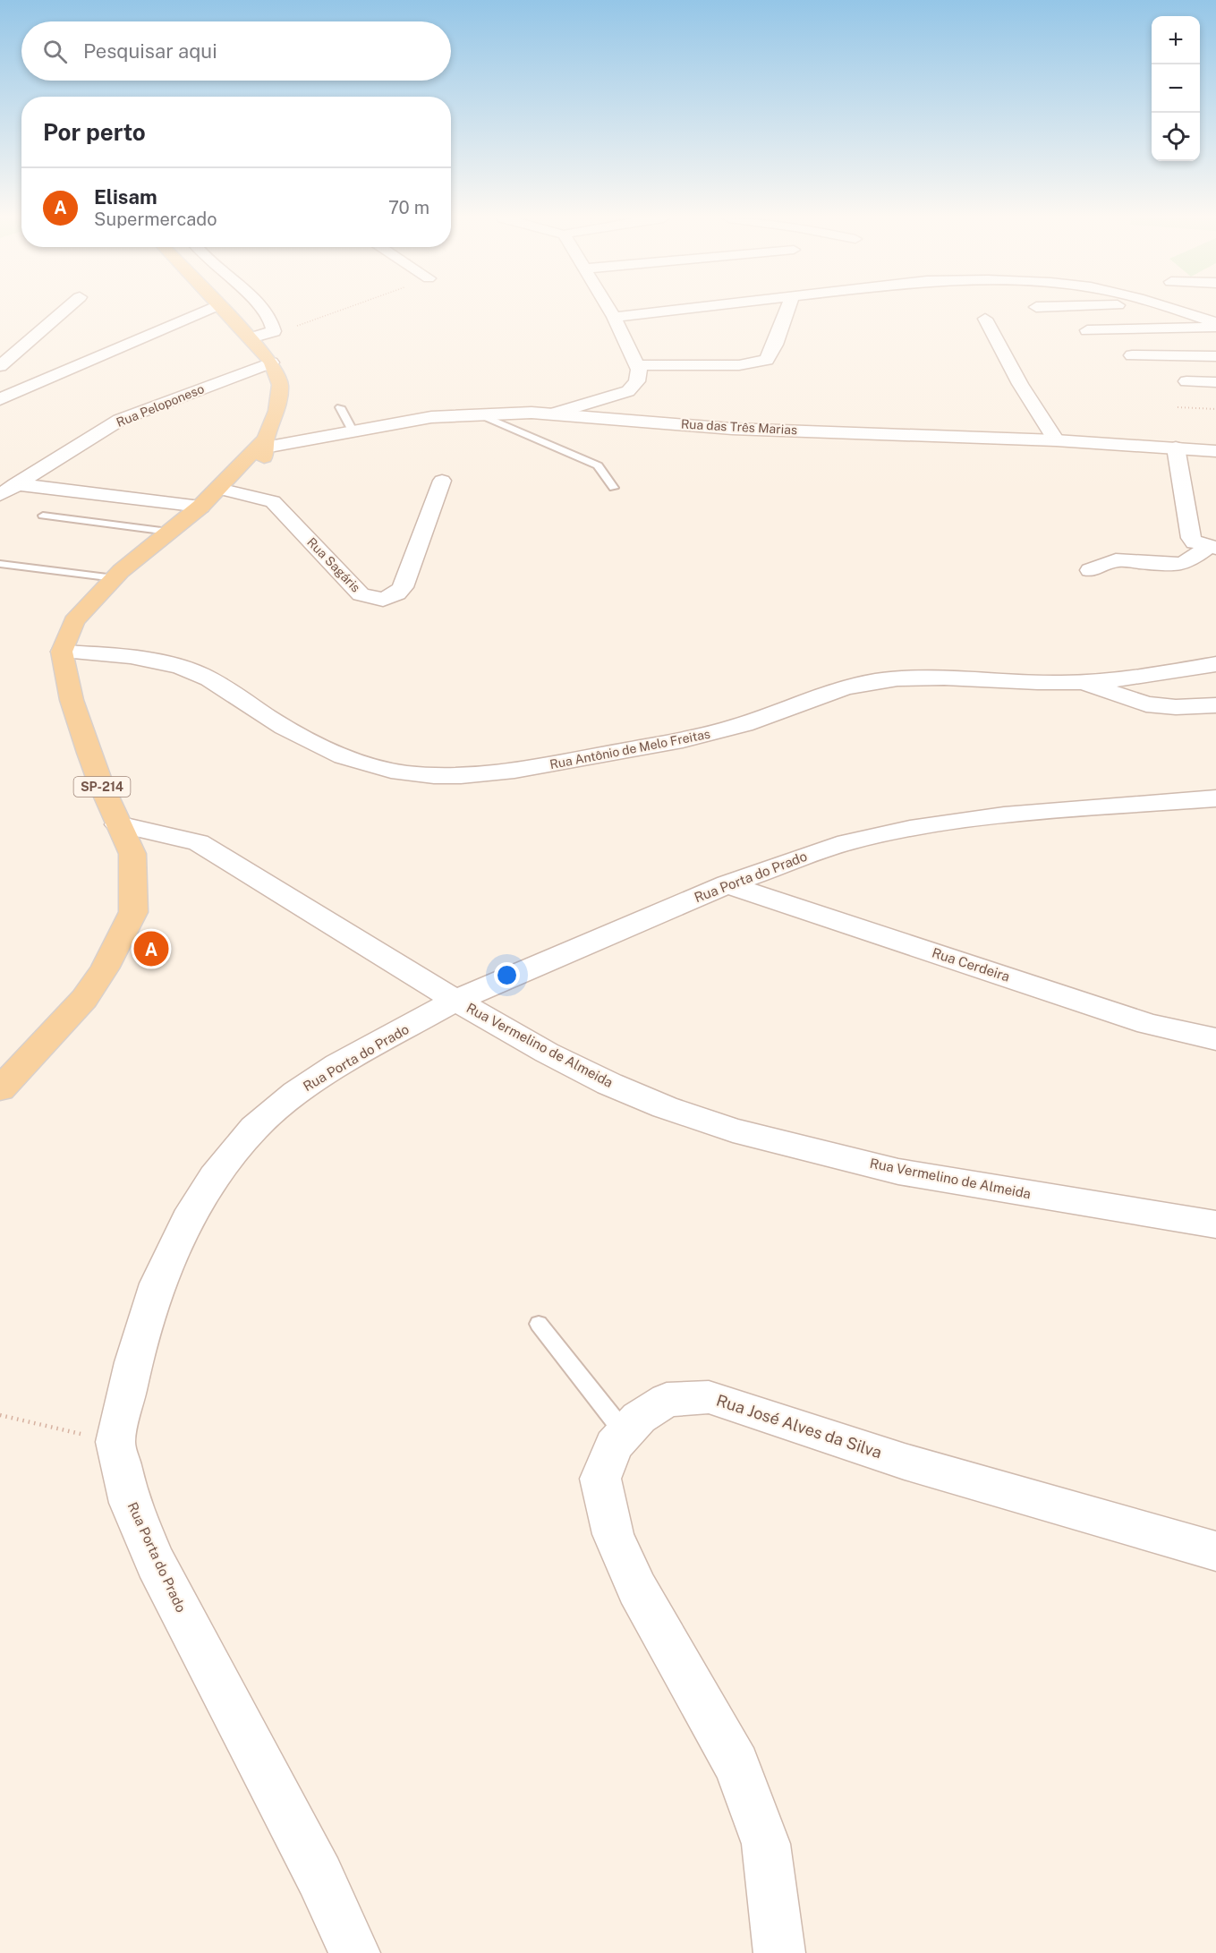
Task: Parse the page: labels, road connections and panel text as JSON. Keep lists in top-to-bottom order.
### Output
{
  "streets": {
    "main road": ["SP-214"],
    "street": [
      "Rua Peloponeso",
      "Rua das Três Marias",
      "Rua Sagáris",
      "Rua Antônio de Melo Freitas",
      "Rua Porta do Prado",
      "Rua Cerdeira",
      "Rua Vermelino de Almeida",
      "Rua José Alves da Silva"
    ]
  },
  "crossings": [
    ["Rua Peloponeso", "Rua Sagáris"],
    ["Rua Antônio de Melo Freitas", "SP-214"],
    ["SP-214", "Rua Vermelino de Almeida"],
    ["Rua Porta do Prado", "Rua Cerdeira"],
    ["Rua Porta do Prado", "Rua Vermelino de Almeida"]
  ],
  "page": {
    "map_buttons": ["+", "−"],
    "search": "Pesquisar aqui",
    "heading": "Por perto",
    "list": [
      {
        "mark": "A",
        "name": "Elisam",
        "note": "Supermercado",
        "value": "70 m"
      }
    ],
    "pins": "A"
  }
}
